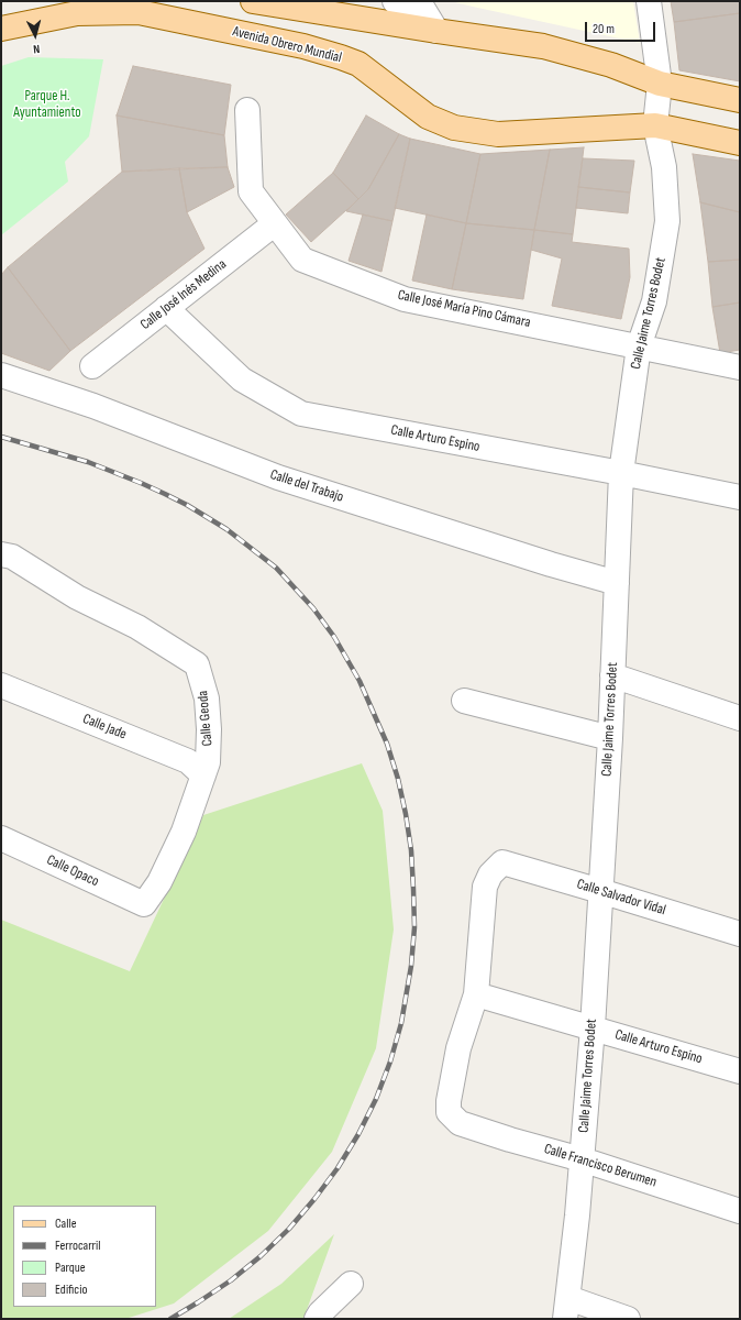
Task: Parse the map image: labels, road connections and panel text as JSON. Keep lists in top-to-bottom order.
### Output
{
  "streets": {
    "main road": ["Avenida Obrero Mundial"],
    "street": [
      "Calle José Inés Medina",
      "Calle José María Pino Cámara",
      "Calle Jaime Torres Bodet",
      "Calle Arturo Espino",
      "Calle del Trabajo",
      "Calle Geoda",
      "Calle Jade",
      "Calle Opaco",
      "Calle Salvador Vidal",
      "Calle Francisco Berumen"
    ]
  },
  "crossings": [
    ["Avenida Obrero Mundial", "Calle Jaime Torres Bodet"],
    ["Calle José Inés Medina", "Calle José María Pino Cámara"],
    ["Calle José Inés Medina", "Calle Arturo Espino"],
    ["Calle José María Pino Cámara", "Calle Jaime Torres Bodet"],
    ["Calle Jaime Torres Bodet", "Calle Arturo Espino"],
    ["Calle Jaime Torres Bodet", "Calle del Trabajo"],
    ["Calle Jaime Torres Bodet", "Calle Salvador Vidal"],
    ["Calle Jaime Torres Bodet", "Calle Francisco Berumen"],
    ["Calle Arturo Espino", "Calle Salvador Vidal"],
    ["Calle Arturo Espino", "Calle Francisco Berumen"],
    ["Calle Geoda", "Calle Jade"],
    ["Calle Geoda", "Calle Opaco"],
    ["Calle Salvador Vidal", "Calle Francisco Berumen"]
  ],
  "parks": ["Parque H. Ayuntamiento"],
  "legend": [
    "Calle",
    "Ferrocarril",
    "Parque",
    "Edificio"
  ],
  "scale_bar": "20 m",
  "north": "bottom"
}
